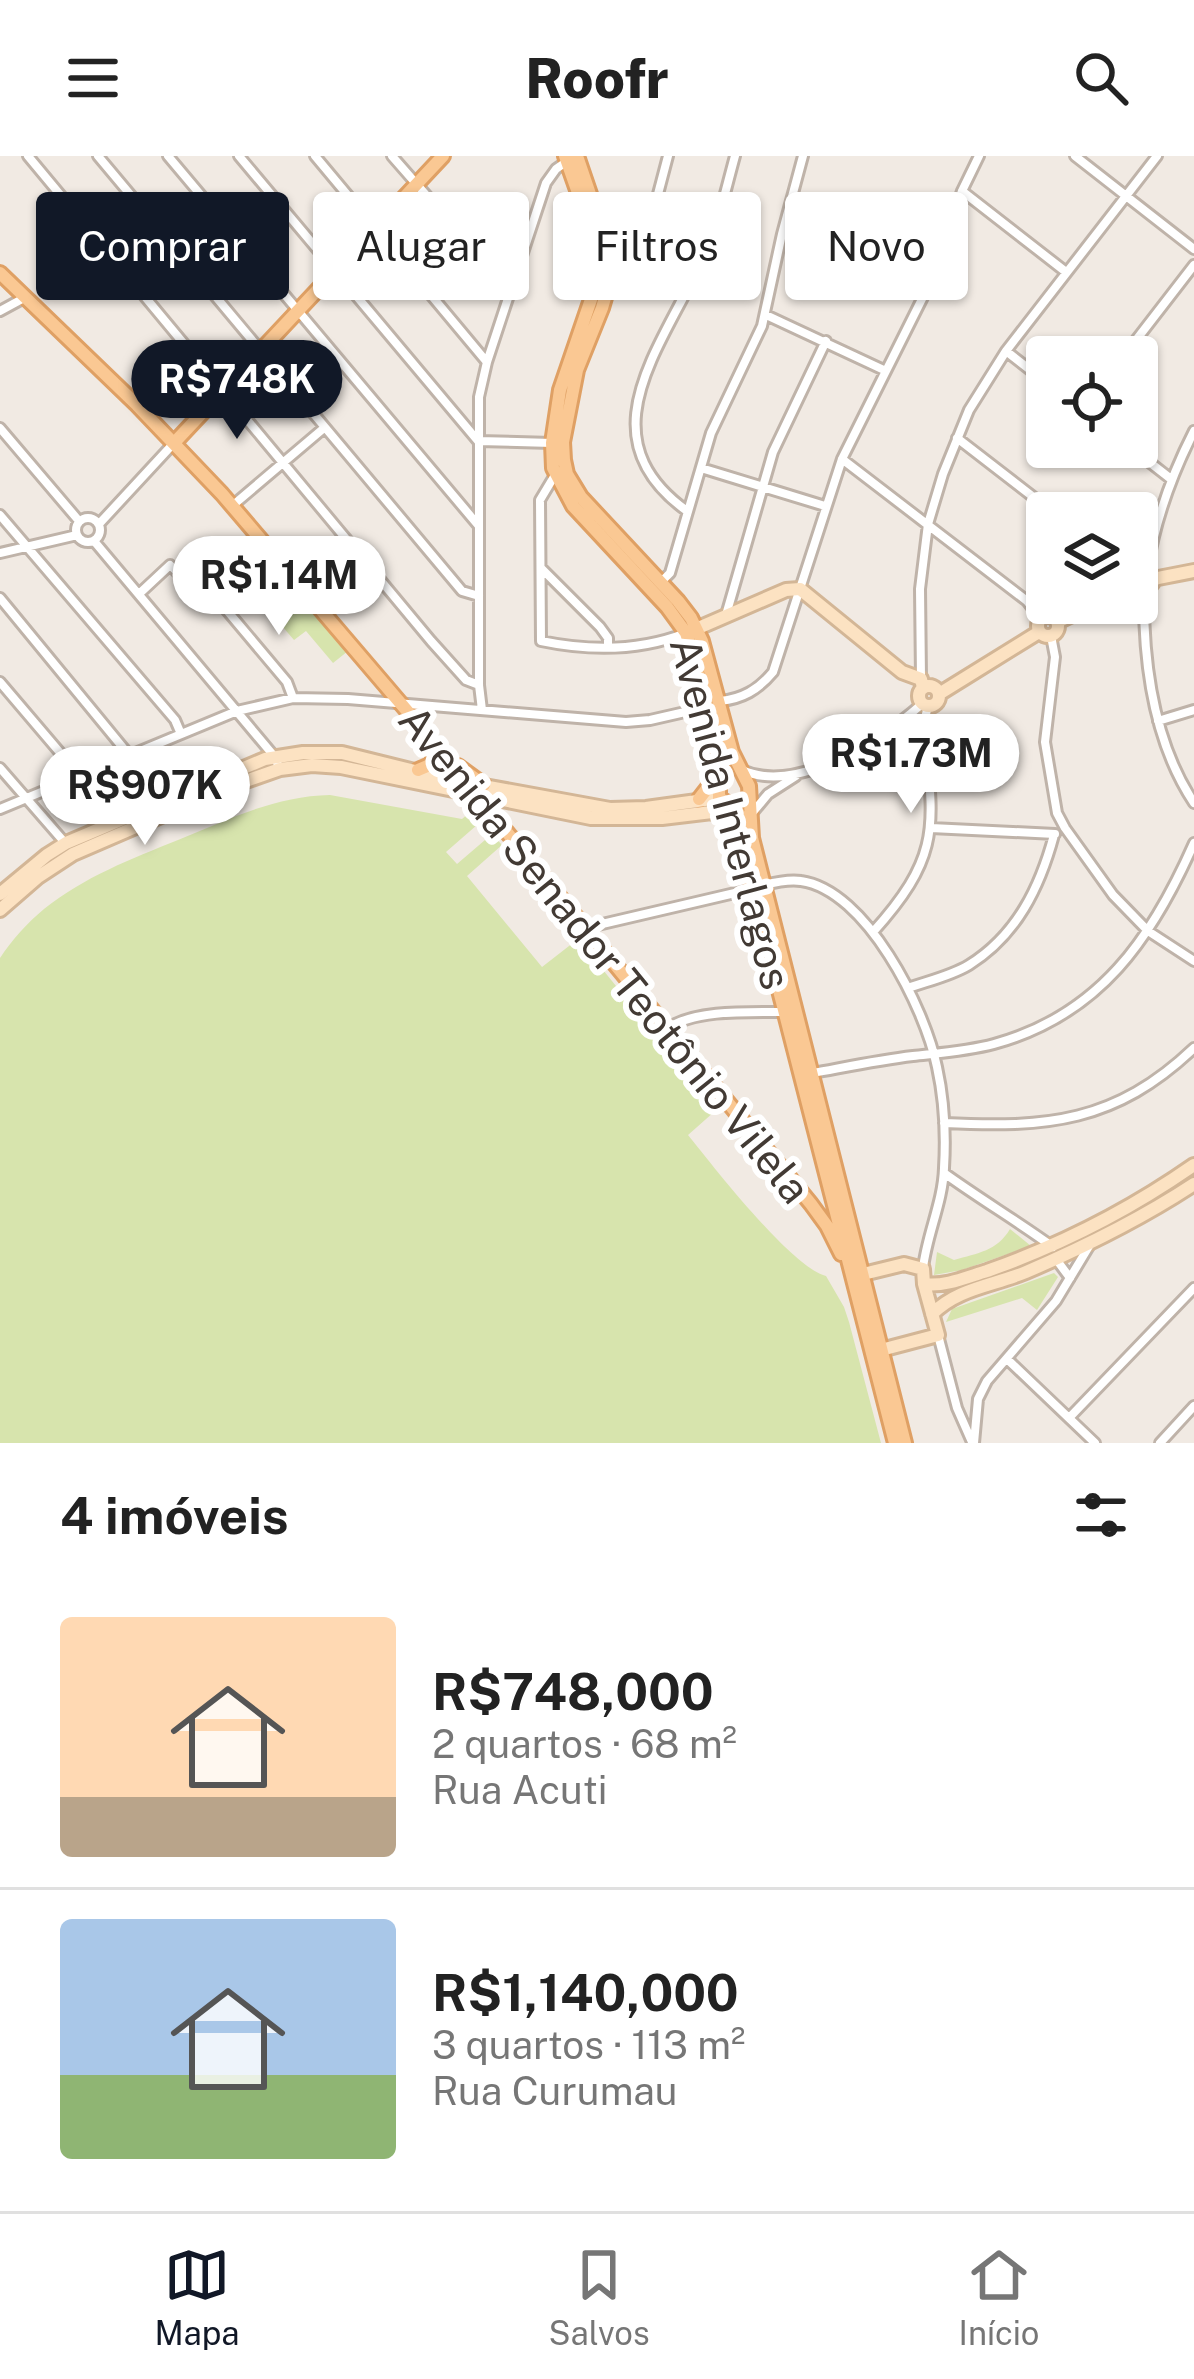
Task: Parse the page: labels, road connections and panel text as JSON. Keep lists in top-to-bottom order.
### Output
{
  "streets": {
    "main road": ["Avenida Interlagos", "Avenida Senador Teotônio Vilela"]
  },
  "crossings": [
    ["Avenida Interlagos", "Avenida Senador Teotônio Vilela"]
  ],
  "page": {
    "header": "Roofr",
    "chip": [
      "Comprar",
      "Alugar",
      "Filtros",
      "Novo"
    ],
    "price": [
      "R$748K",
      "R$1.14M",
      "R$1.73M",
      "R$907K"
    ],
    "heading": "4 imóveis",
    "list": [
      {
        "name": "R$748,000",
        "note": "2 quartos · 68 m² · Rua Acuti"
      },
      {
        "name": "R$1,140,000",
        "note": "3 quartos · 113 m² · Rua Curumau"
      }
    ],
    "tabs": ["Mapa", "Salvos", "Início"]
  }
}
